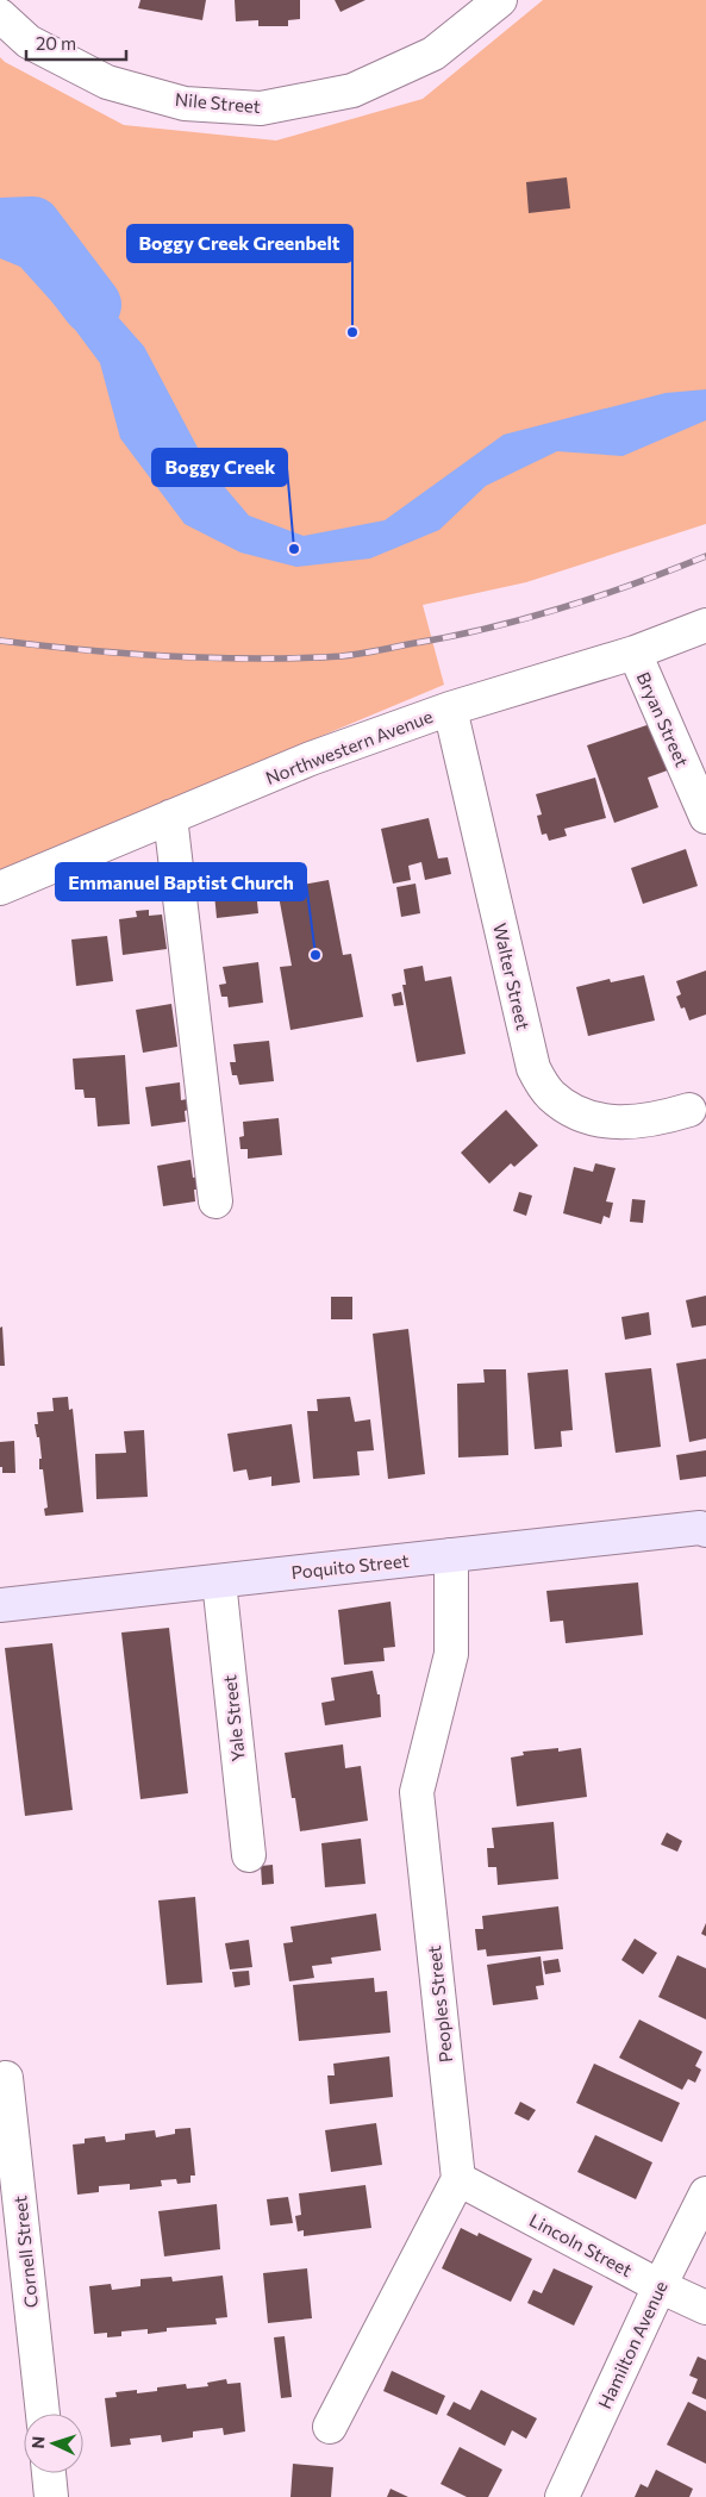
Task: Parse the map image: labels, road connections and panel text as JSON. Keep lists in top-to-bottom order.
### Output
{
  "streets": {
    "street": [
      "Nile Street",
      "Bryan Street",
      "Northwestern Avenue",
      "Walter Street",
      "Poquito Street",
      "Yale Street",
      "Peoples Street",
      "Lincoln Street",
      "Cornell Street",
      "Hamilton Avenue"
    ]
  },
  "crossings": [
    ["Bryan Street", "Northwestern Avenue"],
    ["Northwestern Avenue", "Walter Street"],
    ["Poquito Street", "Yale Street"],
    ["Poquito Street", "Peoples Street"],
    ["Peoples Street", "Lincoln Street"],
    ["Lincoln Street", "Hamilton Avenue"]
  ],
  "places": ["Boggy Creek Greenbelt", "Boggy Creek", "Emmanuel Baptist Church"],
  "scale_bar": "20 m",
  "north": "left"
}
